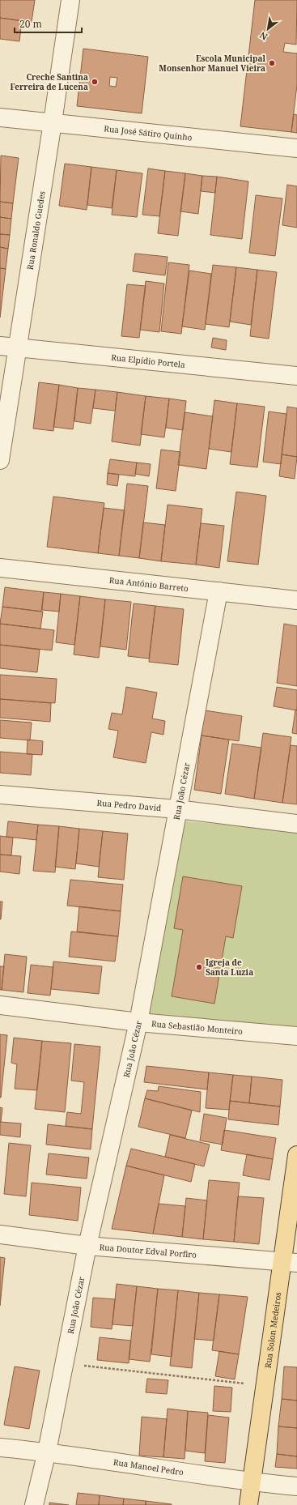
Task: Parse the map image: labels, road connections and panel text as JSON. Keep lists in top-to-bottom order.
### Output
{
  "streets": {
    "main road": ["Rua Solon Medeiros"],
    "street": [
      "Rua José Sátiro Quinho",
      "Rua Ronaldo Guedes",
      "Rua Elpídio Portela",
      "Rua António Barreto",
      "Rua João Cézar",
      "Rua Pedro David",
      "Rua Sebastião Monteiro",
      "Rua Doutor Edval Porfiro",
      "Rua Manoel Pedro"
    ]
  },
  "crossings": [
    ["Rua José Sátiro Quinho", "Rua Ronaldo Guedes"],
    ["Rua Ronaldo Guedes", "Rua Elpídio Portela"],
    ["Rua António Barreto", "Rua João Cézar"],
    ["Rua João Cézar", "Rua Pedro David"],
    ["Rua João Cézar", "Rua Sebastião Monteiro"],
    ["Rua João Cézar", "Rua Doutor Edval Porfiro"],
    ["Rua João Cézar", "Rua Manoel Pedro"],
    ["Rua Doutor Edval Porfiro", "Rua Solon Medeiros"],
    ["Rua Solon Medeiros", "Rua Manoel Pedro"]
  ],
  "places": ["Escola Municipal Monsenhor Manuel Vieira", "Creche Santina Ferreira de Lucena", "Igreja de Santa Luzia"],
  "scale_bar": "20 m",
  "north": "bottom left"
}
